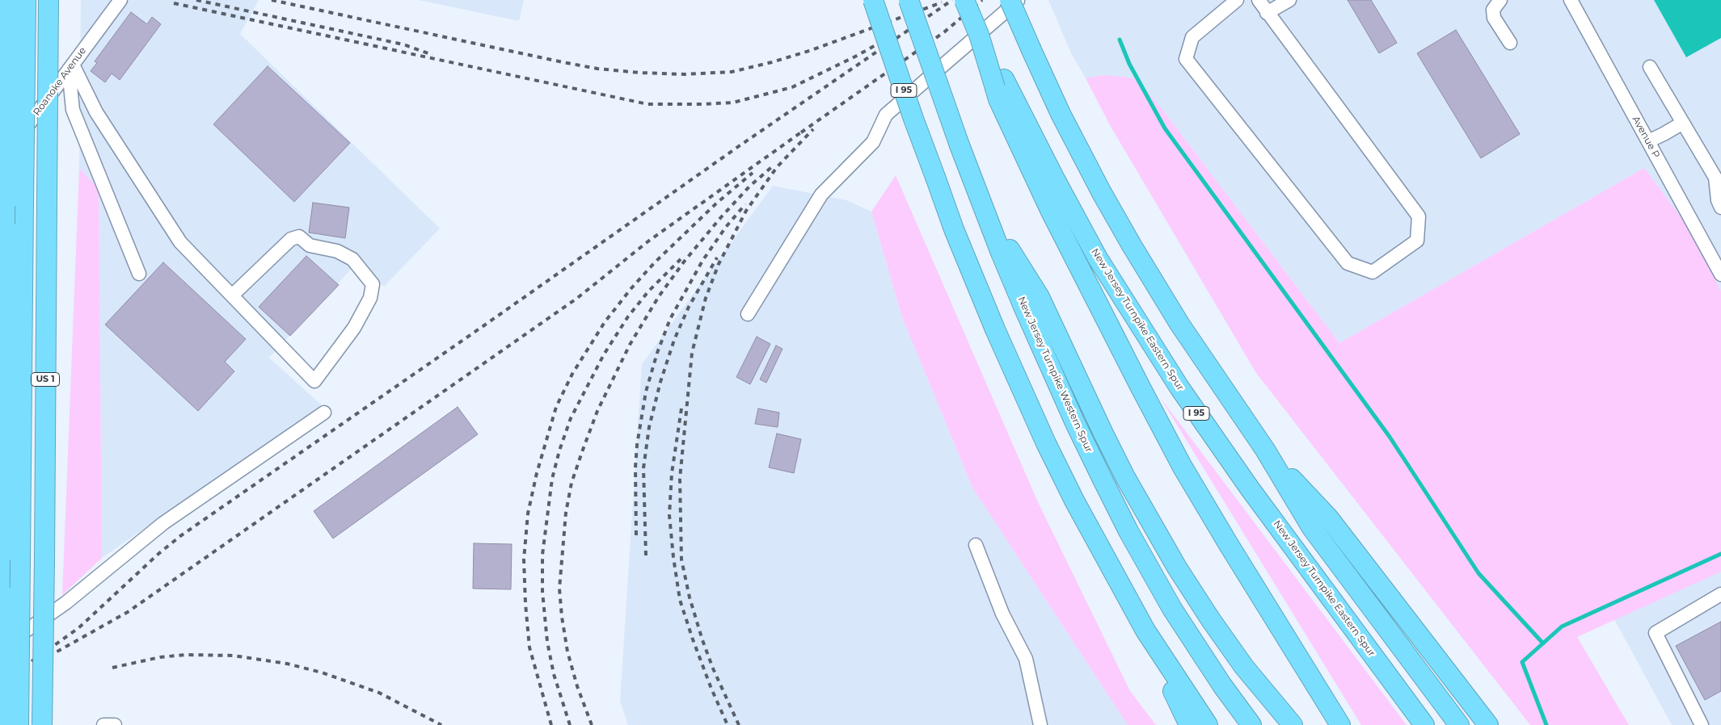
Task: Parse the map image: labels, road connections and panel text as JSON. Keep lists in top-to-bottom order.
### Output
{
  "streets": {
    "highway": [
      "I 95",
      "New Jersey Turnpike Eastern Spur",
      "New Jersey Turnpike Western Spur",
      "US 1"
    ],
    "street": ["Roanoke Avenue", "Avenue P"]
  }
}
